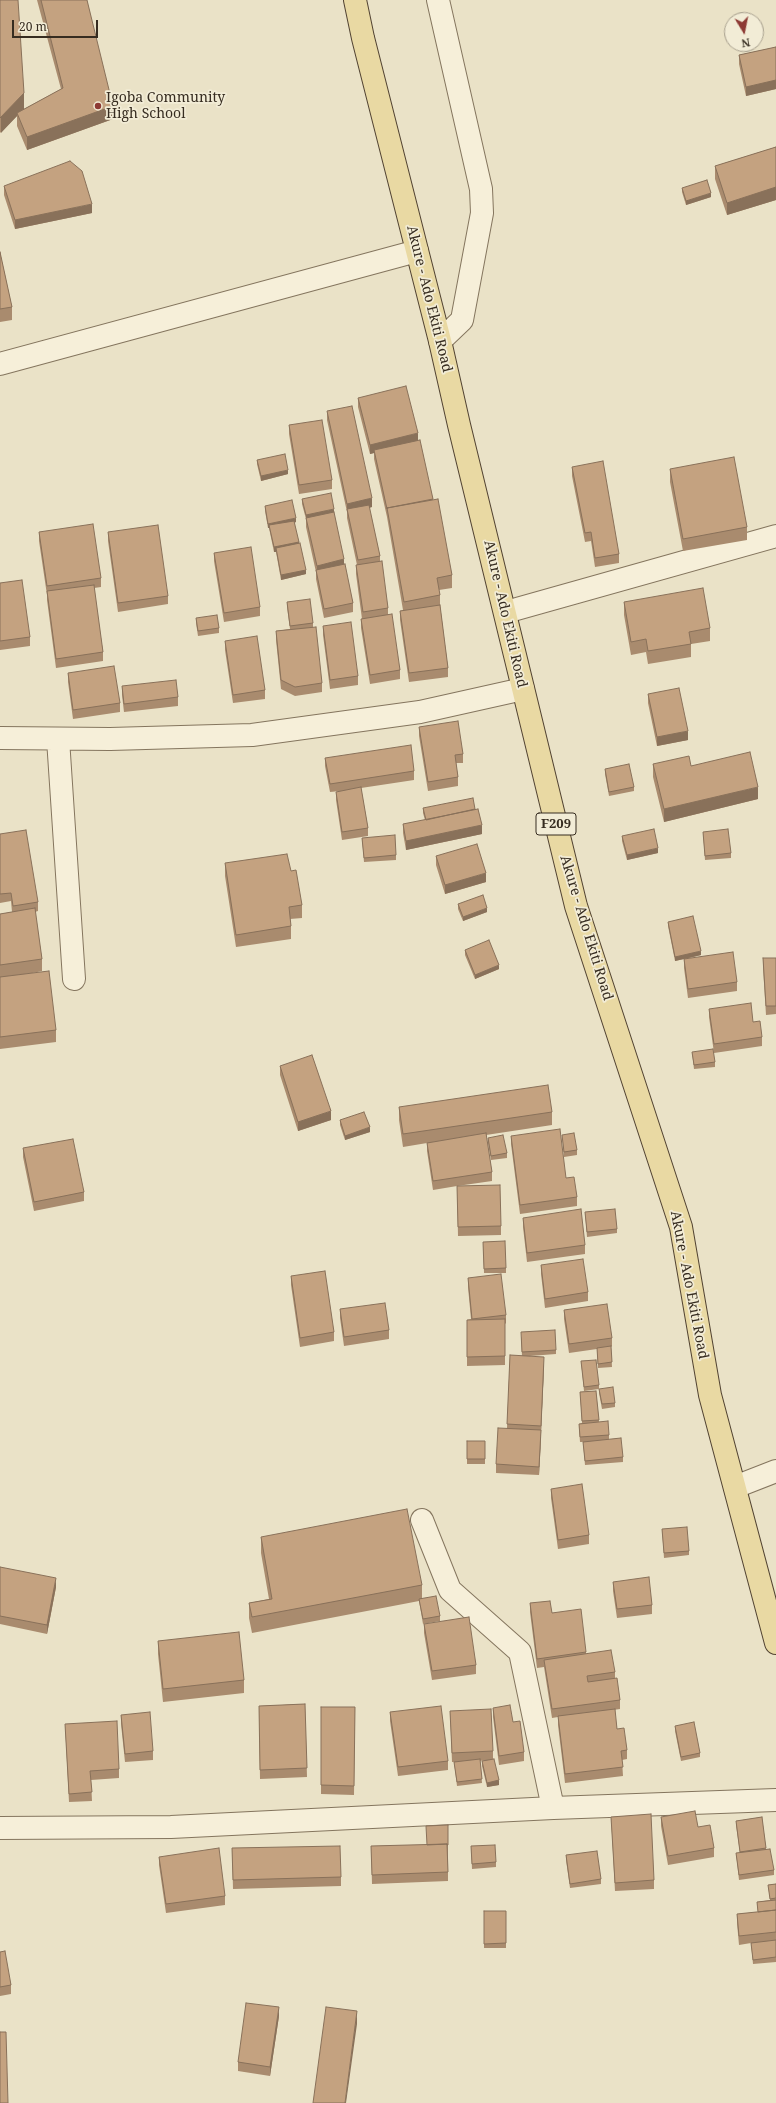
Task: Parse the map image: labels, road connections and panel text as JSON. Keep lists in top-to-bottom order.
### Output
{
  "streets": {
    "main road": ["Akure - Ado Ekiti Road", "F209"]
  },
  "places": ["Igoba Community High School"],
  "scale_bar": "20 m",
  "north": "bottom"
}
